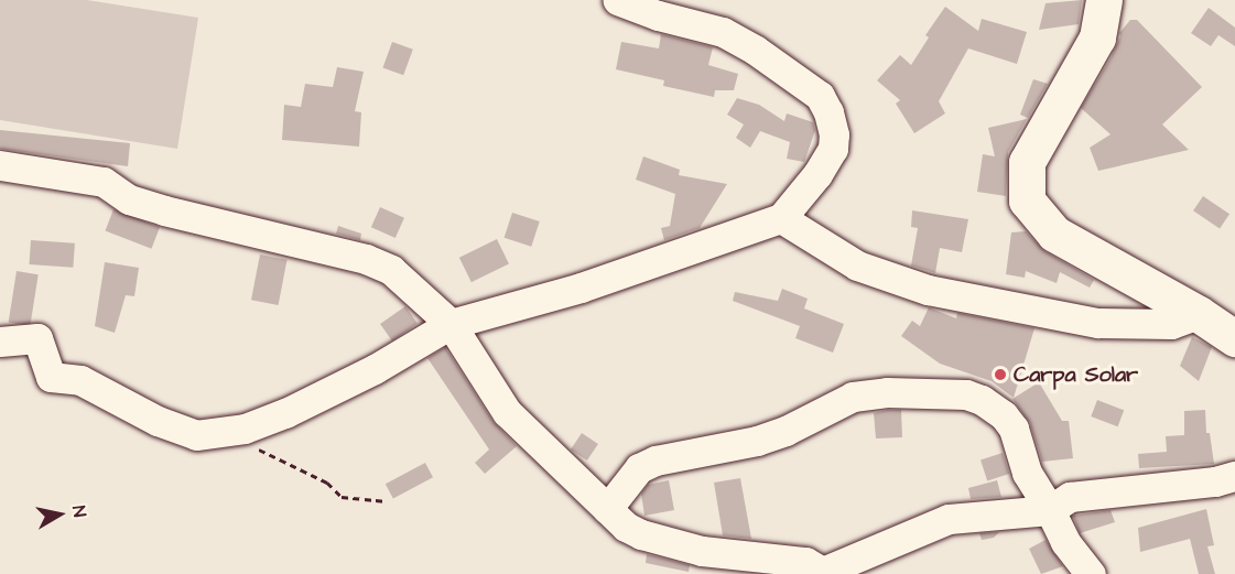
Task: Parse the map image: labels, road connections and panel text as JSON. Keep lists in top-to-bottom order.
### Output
{
  "places": ["Carpa Solar"],
  "north": "right"
}
